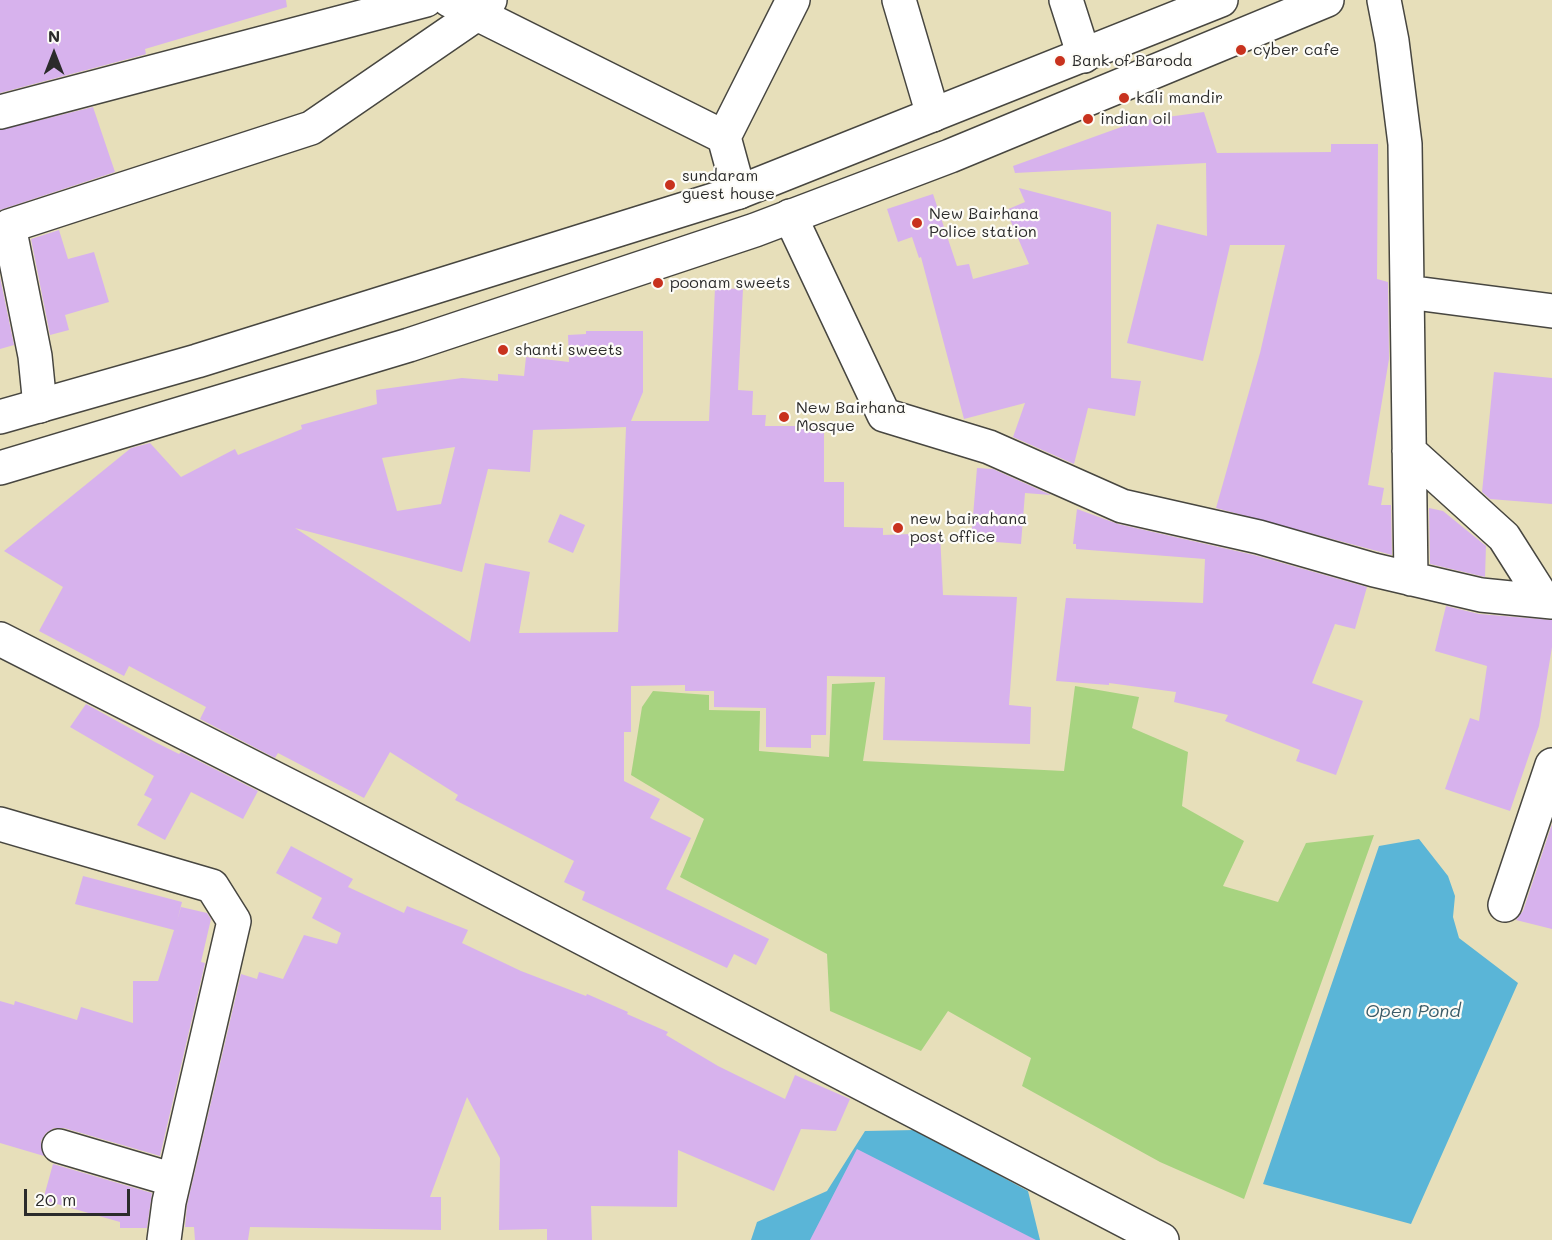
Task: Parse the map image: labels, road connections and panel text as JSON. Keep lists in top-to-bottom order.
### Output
{
  "water": ["Open Pond"],
  "places": [
    "cyber cafe",
    "Bank of Baroda",
    "kali mandir",
    "indian oil",
    "sundaram guest house",
    "New Bairhana Police station",
    "poonam sweets",
    "shanti sweets",
    "New Bairhana Mosque",
    "new bairahana post office"
  ],
  "scale_bar": "20 m",
  "north": "top"
}
